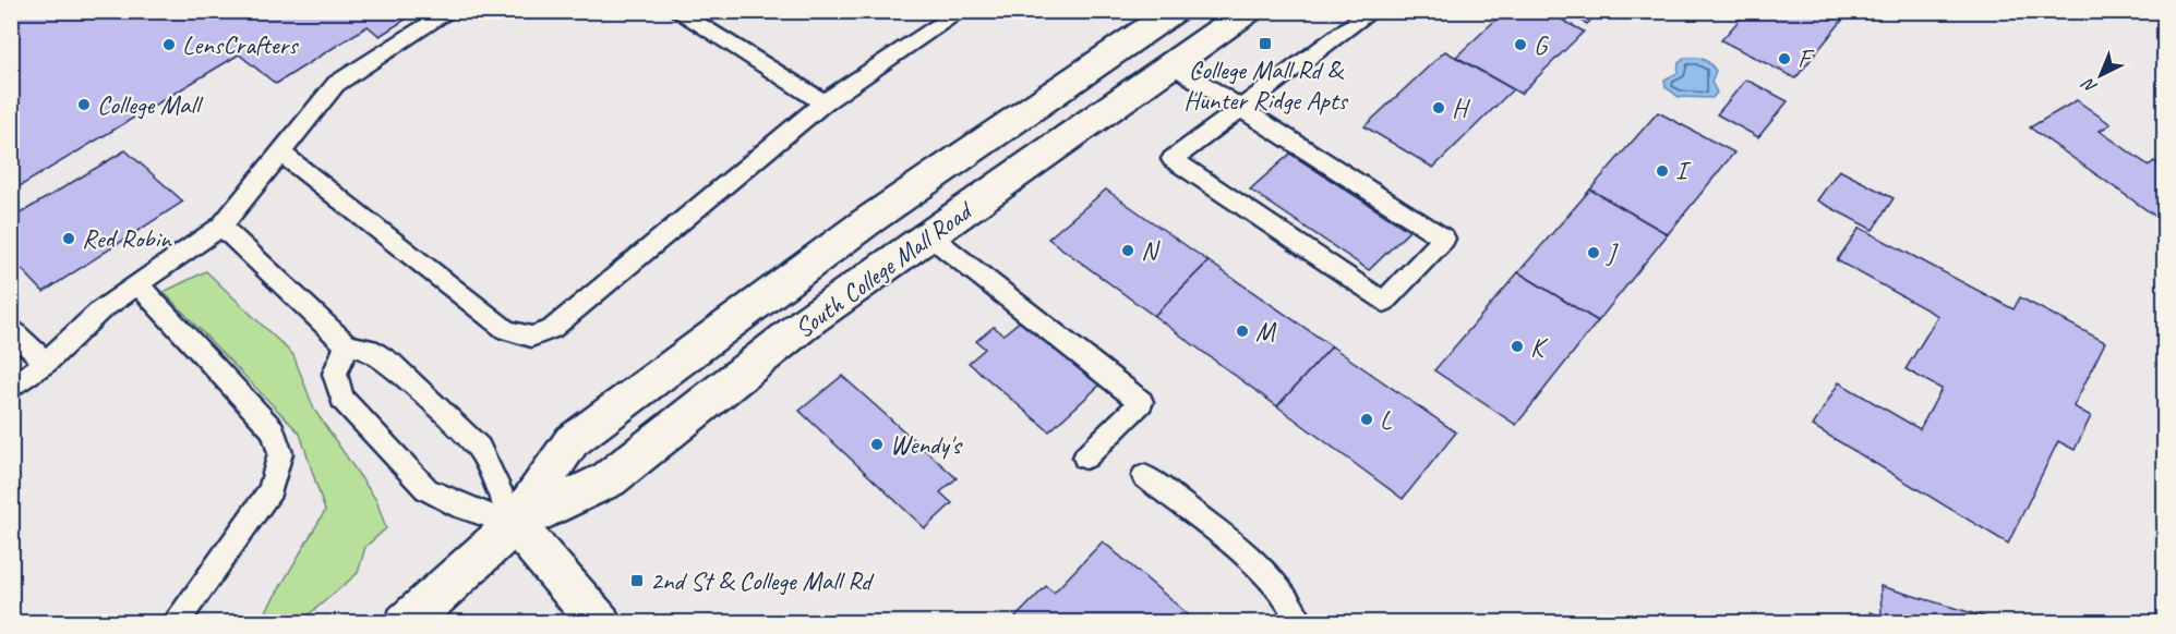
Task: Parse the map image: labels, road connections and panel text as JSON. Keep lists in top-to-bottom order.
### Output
{
  "streets": {
    "main road": ["South College Mall Road"]
  },
  "places": {
    "transit": ["College Mall Rd & Hunter Ridge Apts", "2nd St & College Mall Rd"],
    "other": [
      "LensCrafters",
      "G",
      "F",
      "College Mall",
      "H",
      "I",
      "Red Robin",
      "N",
      "J",
      "M",
      "K",
      "L",
      "Wendy's"
    ]
  },
  "north": "bottom left"
}
